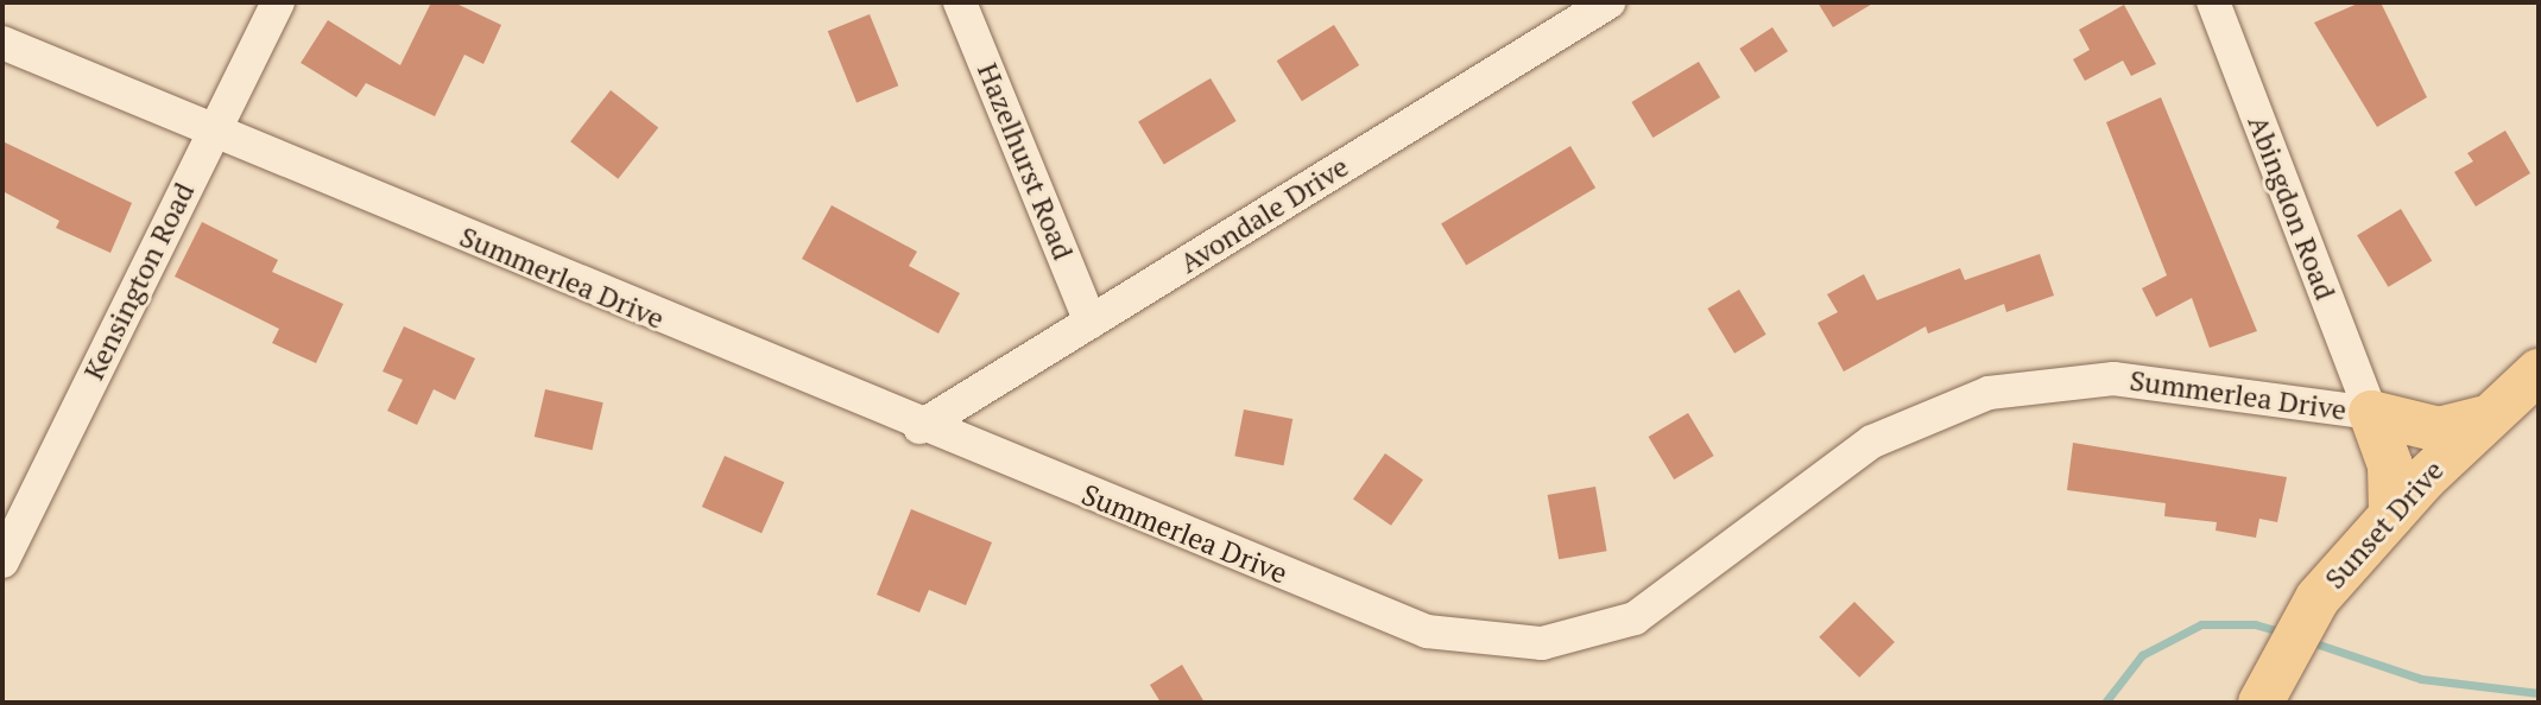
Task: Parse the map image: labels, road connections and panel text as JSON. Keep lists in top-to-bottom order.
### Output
{
  "streets": {
    "main road": ["Sunset Drive"],
    "street": [
      "Hazelhurst Road",
      "Abingdon Road",
      "Avondale Drive",
      "Summerlea Drive",
      "Kensington Road"
    ]
  },
  "crossings": [
    ["Hazelhurst Road", "Avondale Drive"],
    ["Abingdon Road", "Summerlea Drive"],
    ["Avondale Drive", "Summerlea Drive"],
    ["Summerlea Drive", "Kensington Road"]
  ]
}
